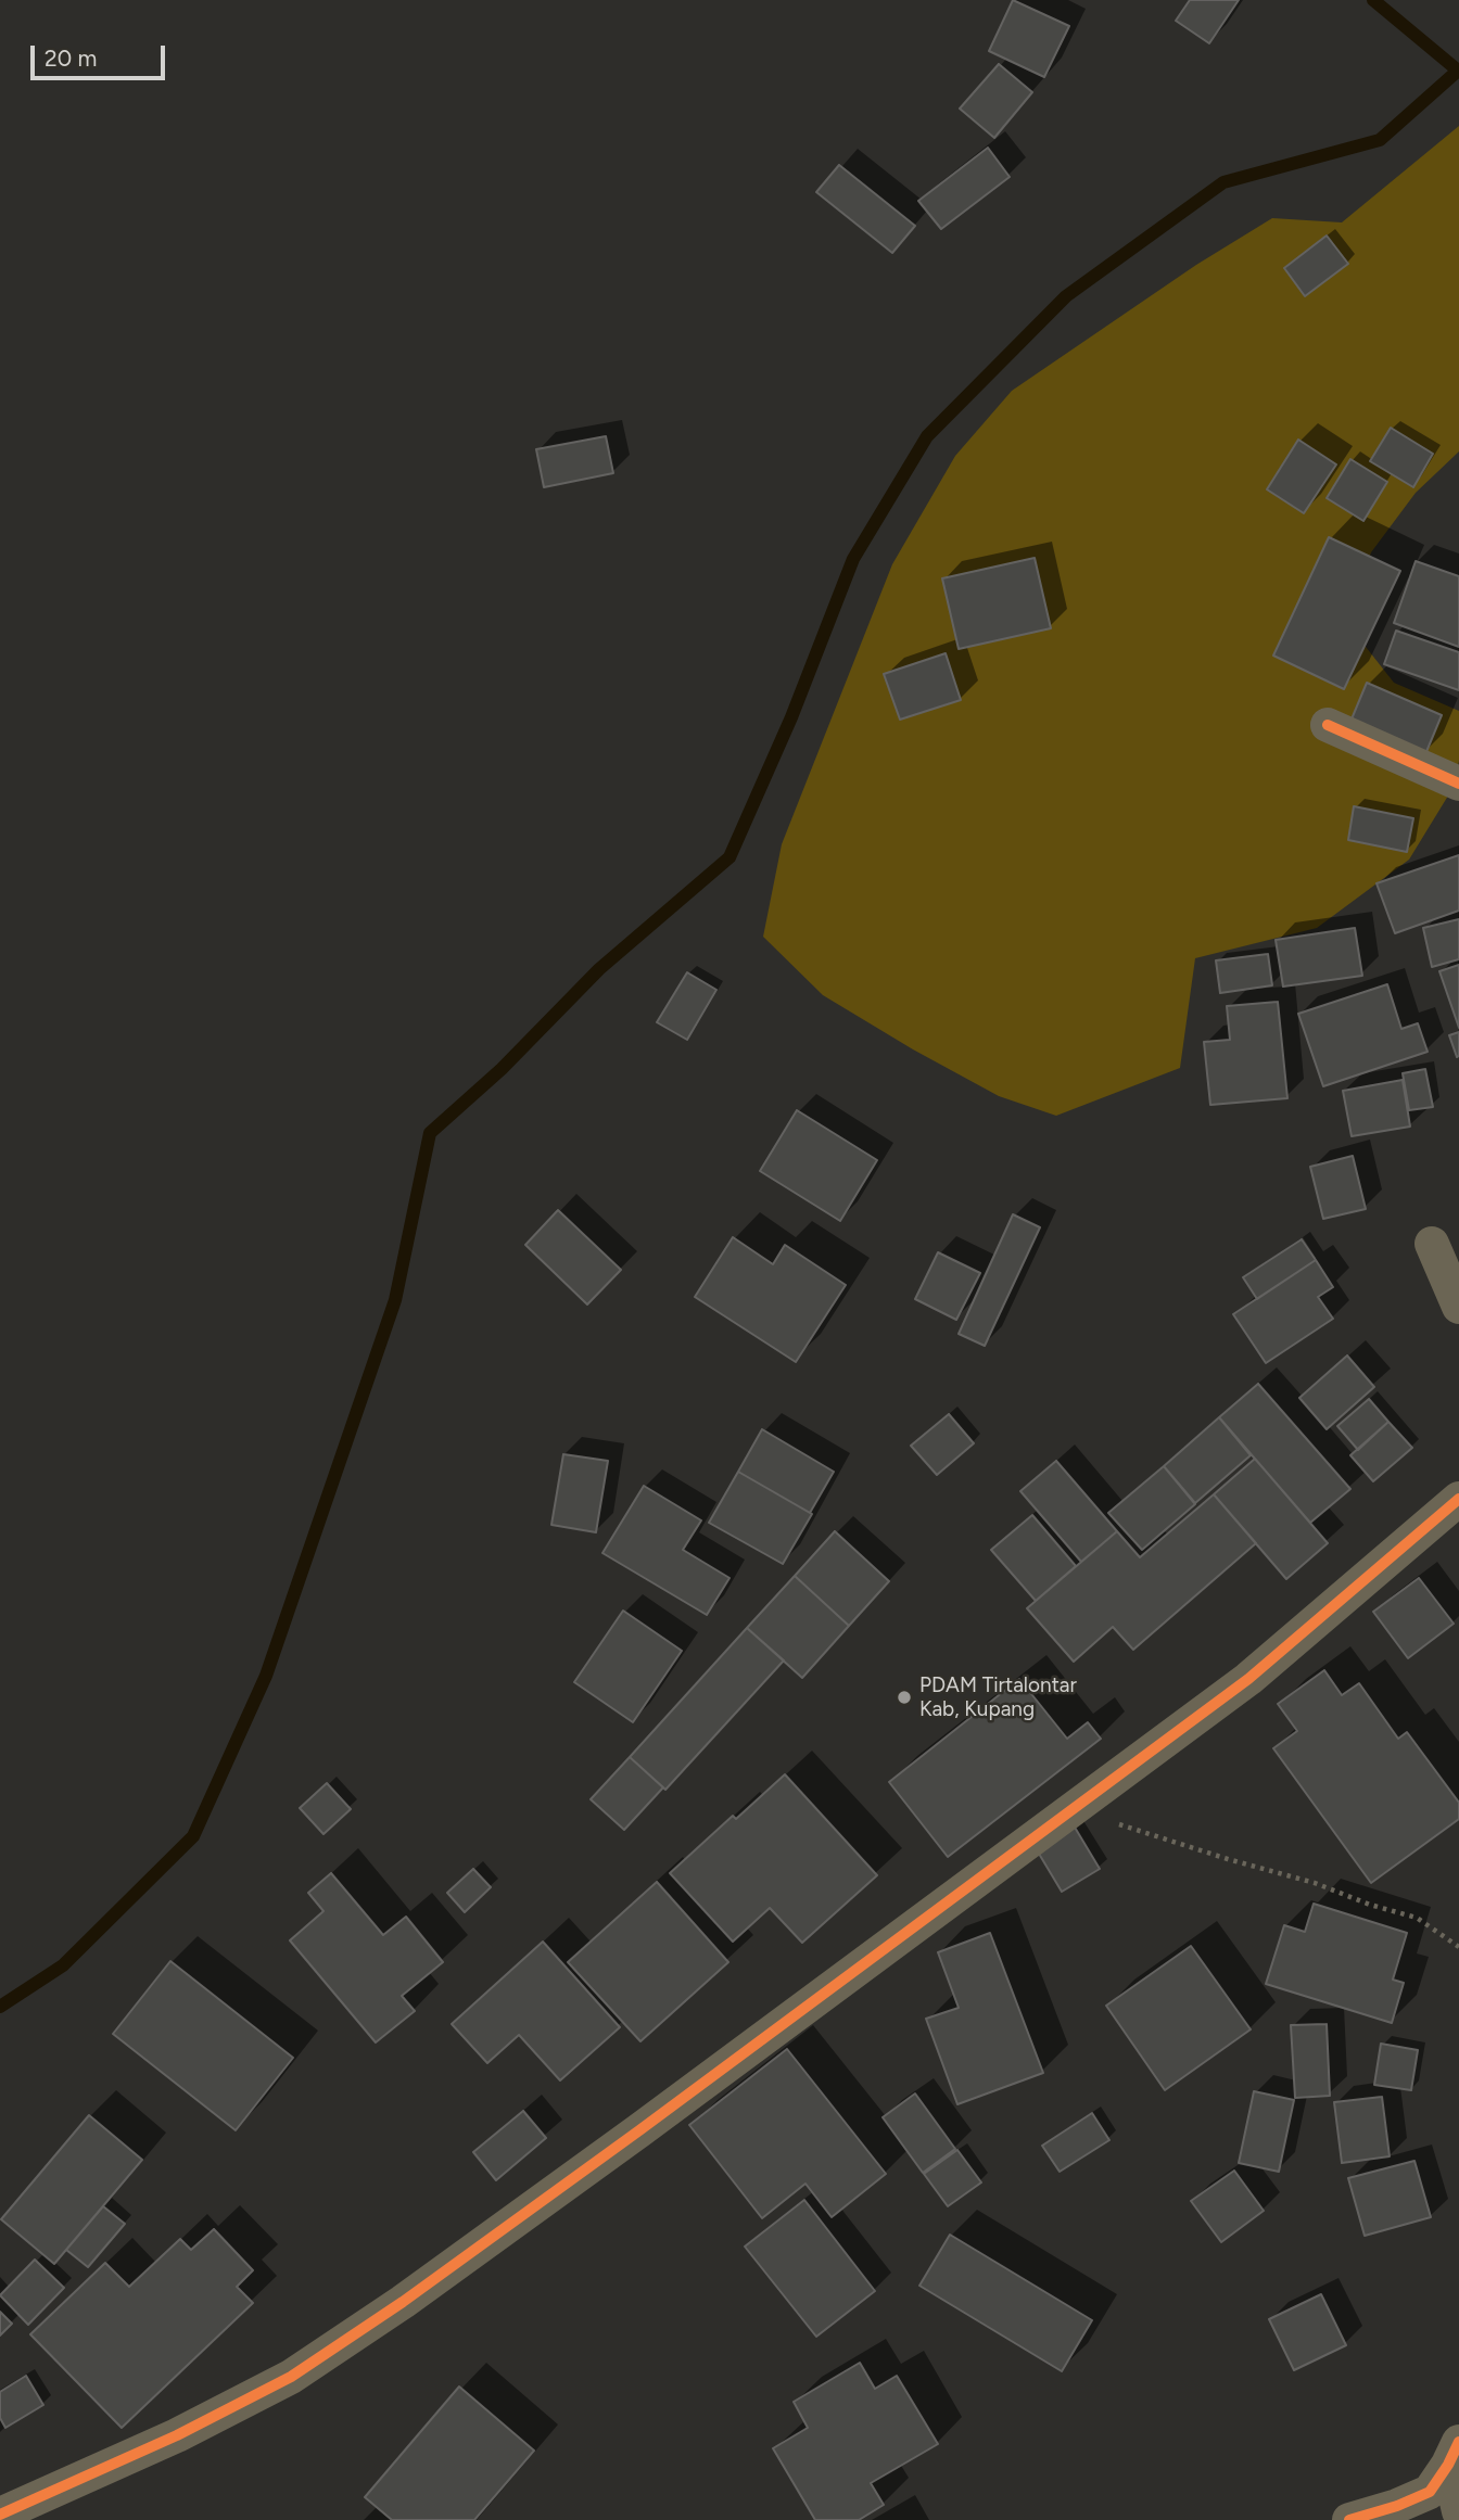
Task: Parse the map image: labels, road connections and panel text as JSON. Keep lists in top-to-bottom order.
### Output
{
  "places": ["PDAM Tirtalontar Kab, Kupang"],
  "scale_bar": "20 m"
}
